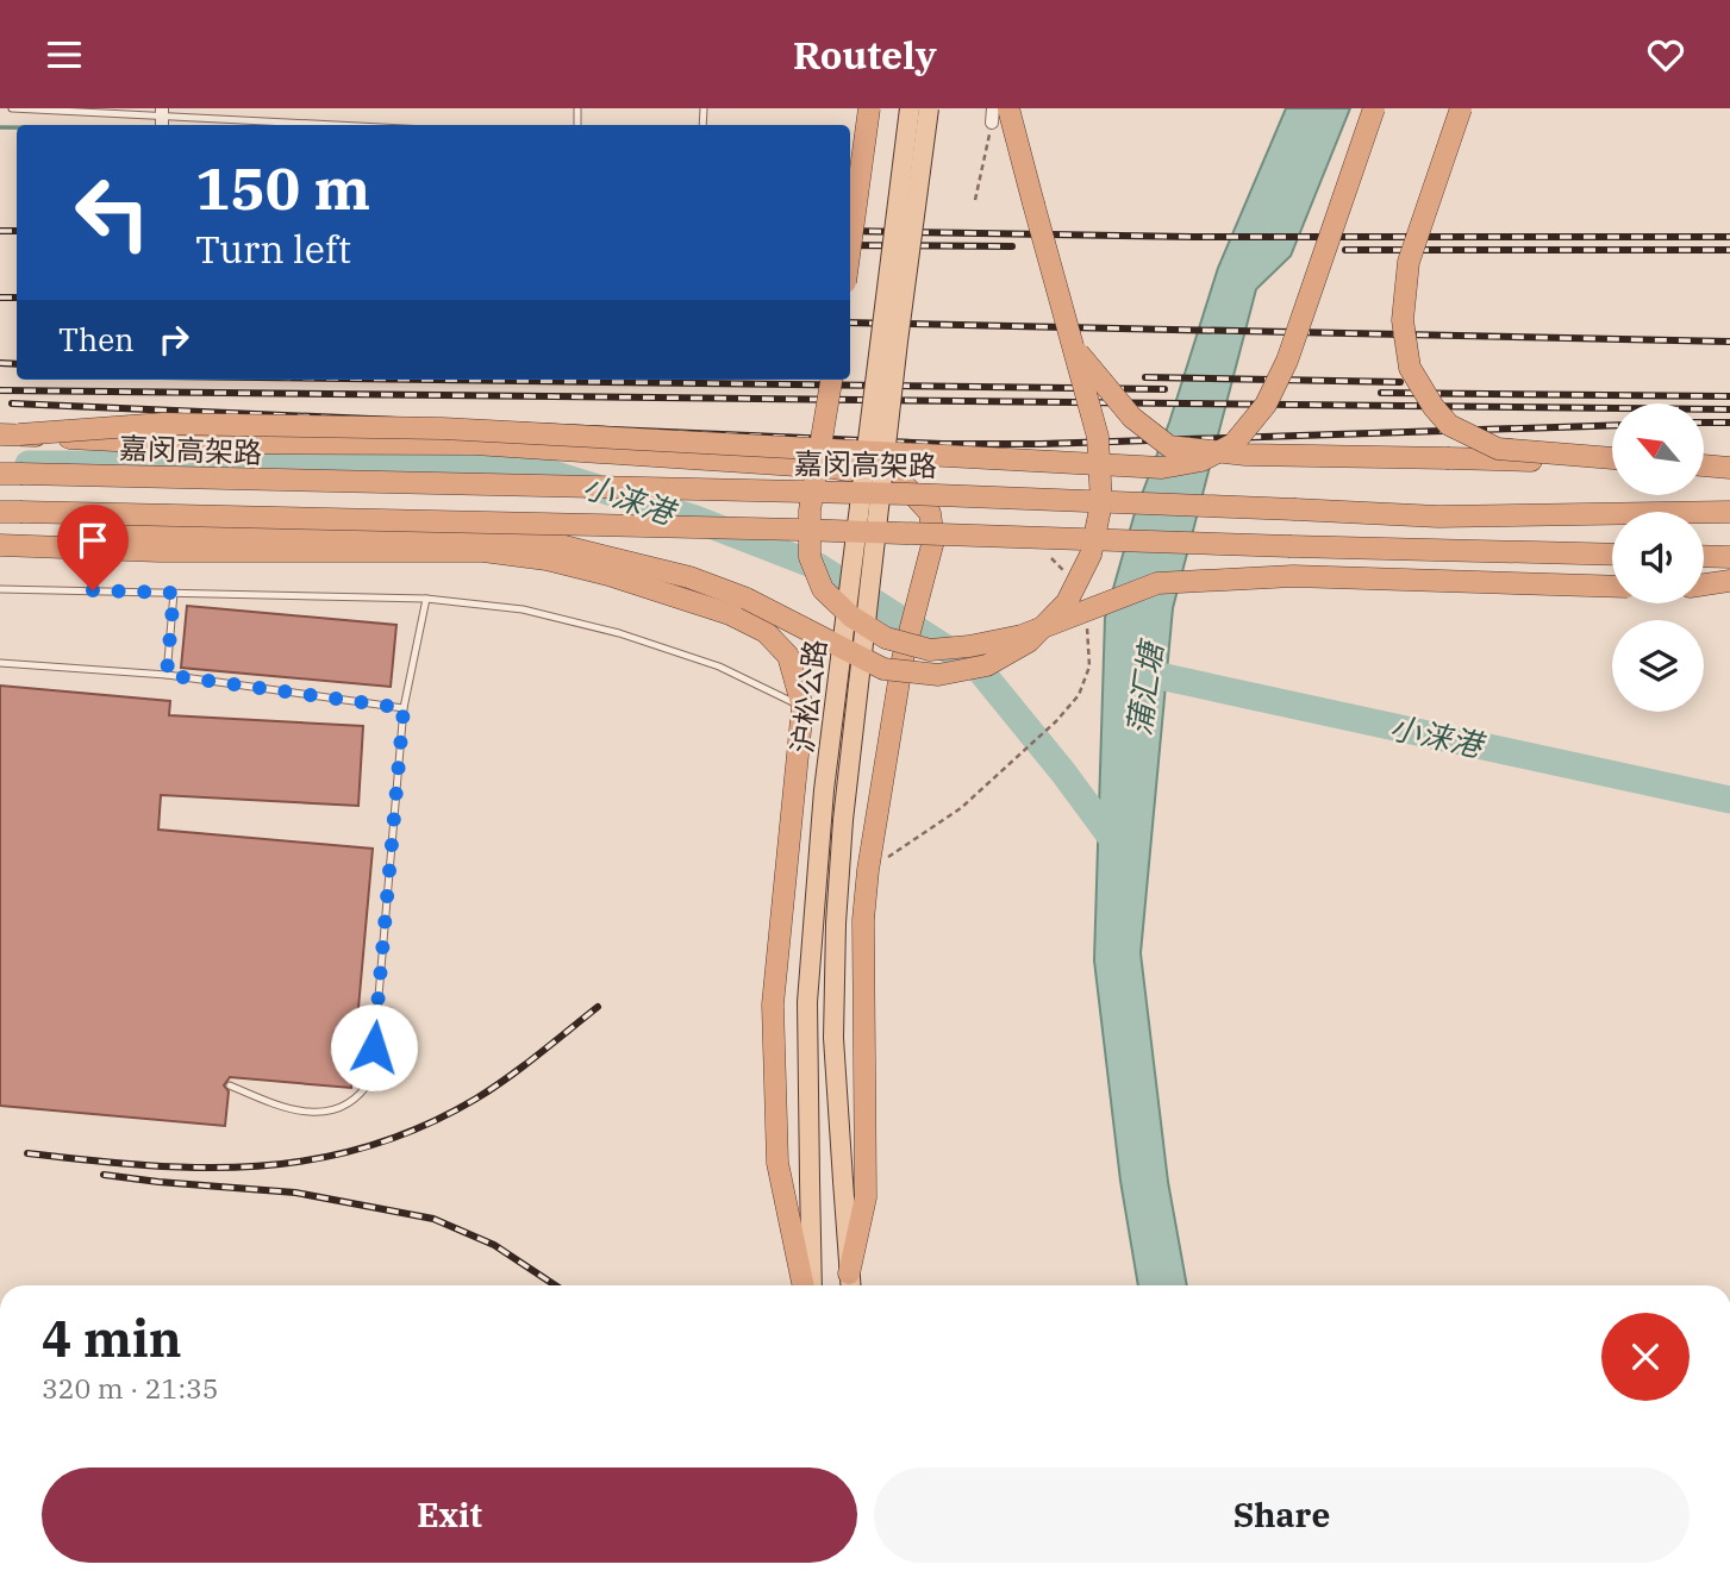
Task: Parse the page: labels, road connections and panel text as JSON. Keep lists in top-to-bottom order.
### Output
{
  "streets": {
    "highway": ["嘉闵高架路"],
    "main road": ["沪松公路"]
  },
  "water": ["小涞港", "蒲汇塘"],
  "north": "top left",
  "page": {
    "header": "Routely",
    "turn": ["150 m", "Turn left"],
    "then": "Then",
    "heading": ["4 min", "320 m · 21:35"],
    "buttons": ["Exit", "Share"]
  }
}
